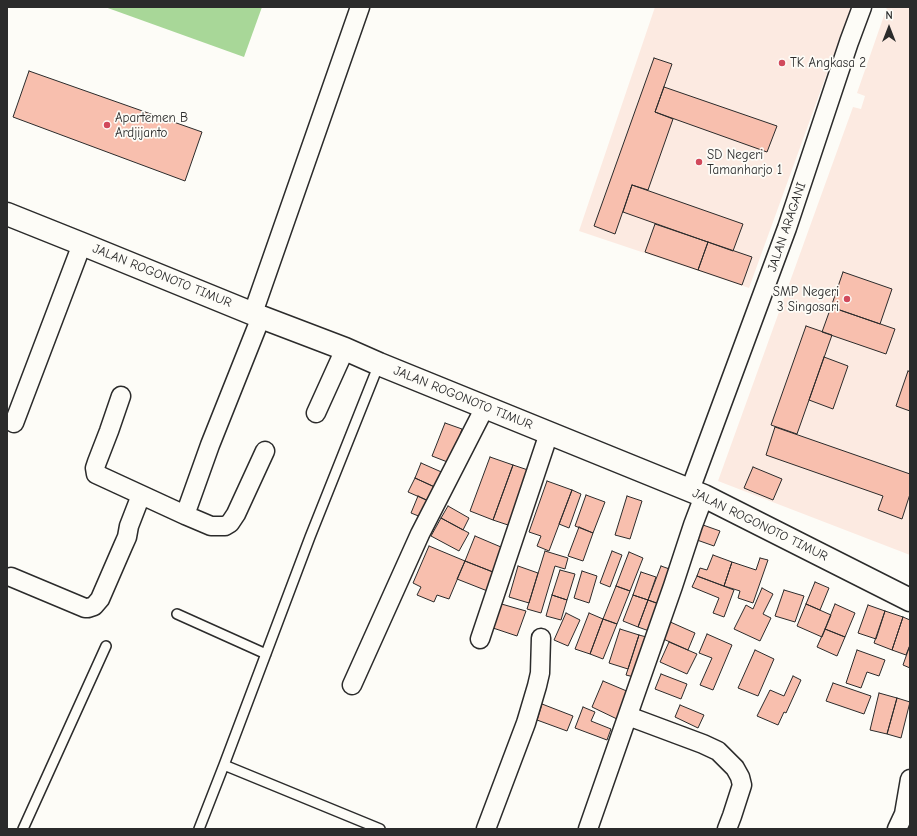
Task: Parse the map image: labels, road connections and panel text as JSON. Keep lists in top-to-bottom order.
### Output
{
  "streets": {
    "main road": ["JALAN ROGONOTO TIMUR"],
    "street": ["JALAN ARAGANI"]
  },
  "crossings": [
    ["JALAN ARAGANI", "JALAN ROGONOTO TIMUR"]
  ],
  "places": [
    "TK Angkasa 2",
    "Apartemen B Ardjijanto",
    "SD Negeri Tamanharjo 1",
    "SMP Negeri 3 Singosari"
  ],
  "north": "top"
}
